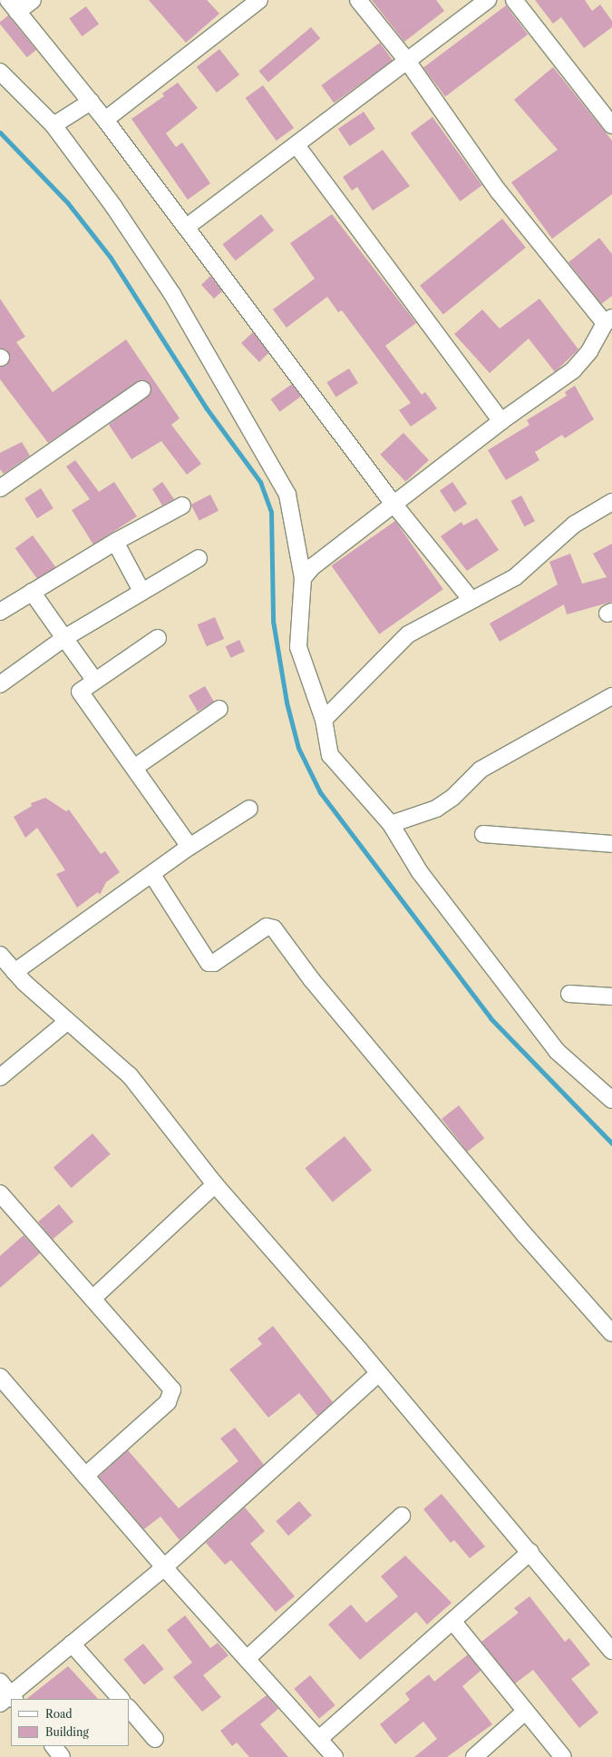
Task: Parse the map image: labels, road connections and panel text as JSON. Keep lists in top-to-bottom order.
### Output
{
  "legend": ["Road", "Building"]
}
